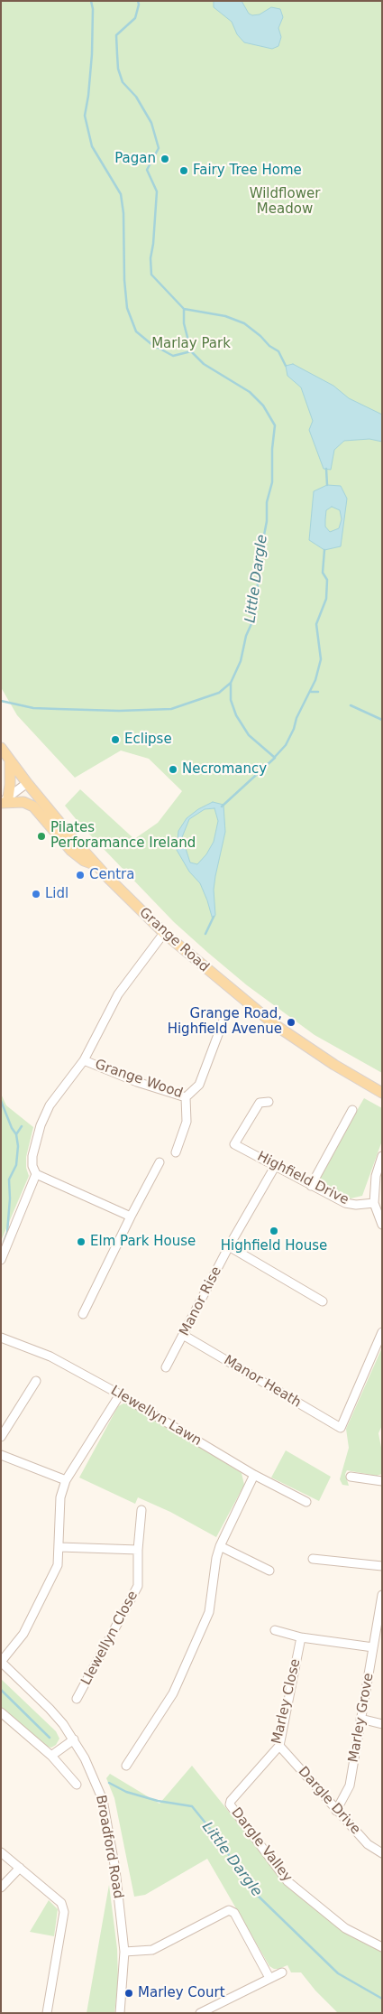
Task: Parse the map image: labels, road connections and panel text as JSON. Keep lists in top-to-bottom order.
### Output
{
  "streets": {
    "main road": ["Grange Road"],
    "street": [
      "Grange Wood",
      "Highfield Drive",
      "Manor Rise",
      "Manor Heath",
      "Llewellyn Lawn",
      "Llewellyn Close",
      "Marley Close",
      "Marley Grove",
      "Dargle Drive",
      "Dargle Valley",
      "Broadford Road"
    ]
  },
  "crossings": [
    ["Grange Road", "Grange Wood"],
    ["Highfield Drive", "Manor Rise"],
    ["Manor Rise", "Manor Heath"],
    ["Marley Close", "Dargle Drive"],
    ["Marley Close", "Dargle Valley"],
    ["Marley Grove", "Dargle Drive"]
  ],
  "water": ["Little Dargle"],
  "parks": ["Wildflower Meadow", "Marlay Park"],
  "places": [
    "Pagan",
    "Fairy Tree Home",
    "Eclipse",
    "Necromancy",
    "Pilates Perforamance Ireland",
    "Centra",
    "Lidl",
    "Grange Road, Highfield Avenue",
    "Highfield House",
    "Elm Park House",
    "Marley Court"
  ]
}
